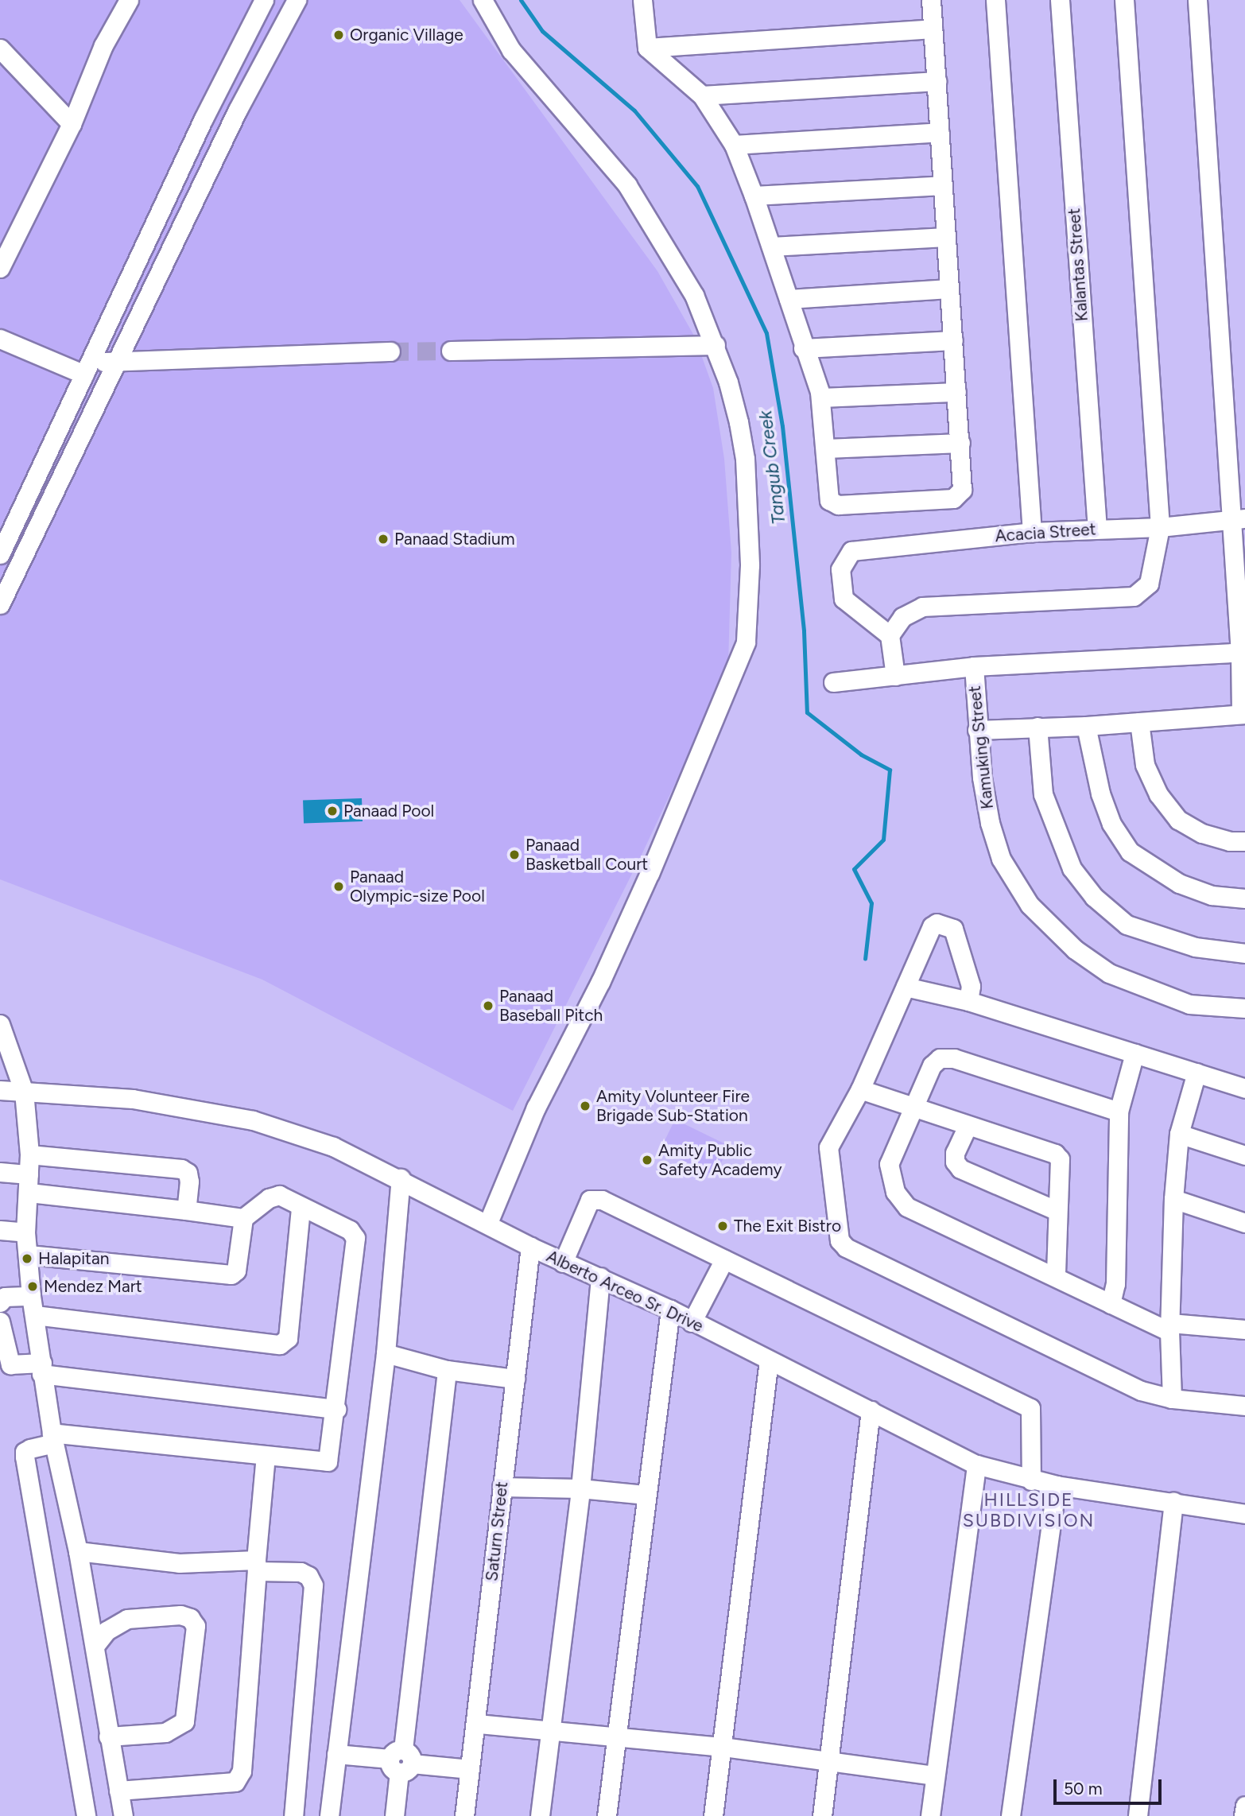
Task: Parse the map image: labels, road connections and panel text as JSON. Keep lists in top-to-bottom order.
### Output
{
  "streets": {
    "street": [
      "Kalantas Street",
      "Acacia Street",
      "Kamuking Street",
      "Alberto Arceo Sr. Drive",
      "Saturn Street"
    ]
  },
  "crossings": [
    ["Kalantas Street", "Acacia Street"],
    ["Alberto Arceo Sr. Drive", "Saturn Street"]
  ],
  "districts": ["HILLSIDE SUBDIVISION"],
  "water": ["Tangub Creek"],
  "places": [
    "Organic Village",
    "Panaad Stadium",
    "Panaad Pool",
    "Panaad Basketball Court",
    "Panaad Olympic-size Pool",
    "Panaad Baseball Pitch",
    "Amity Volunteer Fire Brigade Sub-Station",
    "Amity Public Safety Academy",
    "The Exit Bistro",
    "Halapitan",
    "Mendez Mart"
  ],
  "scale_bar": "50 m"
}
